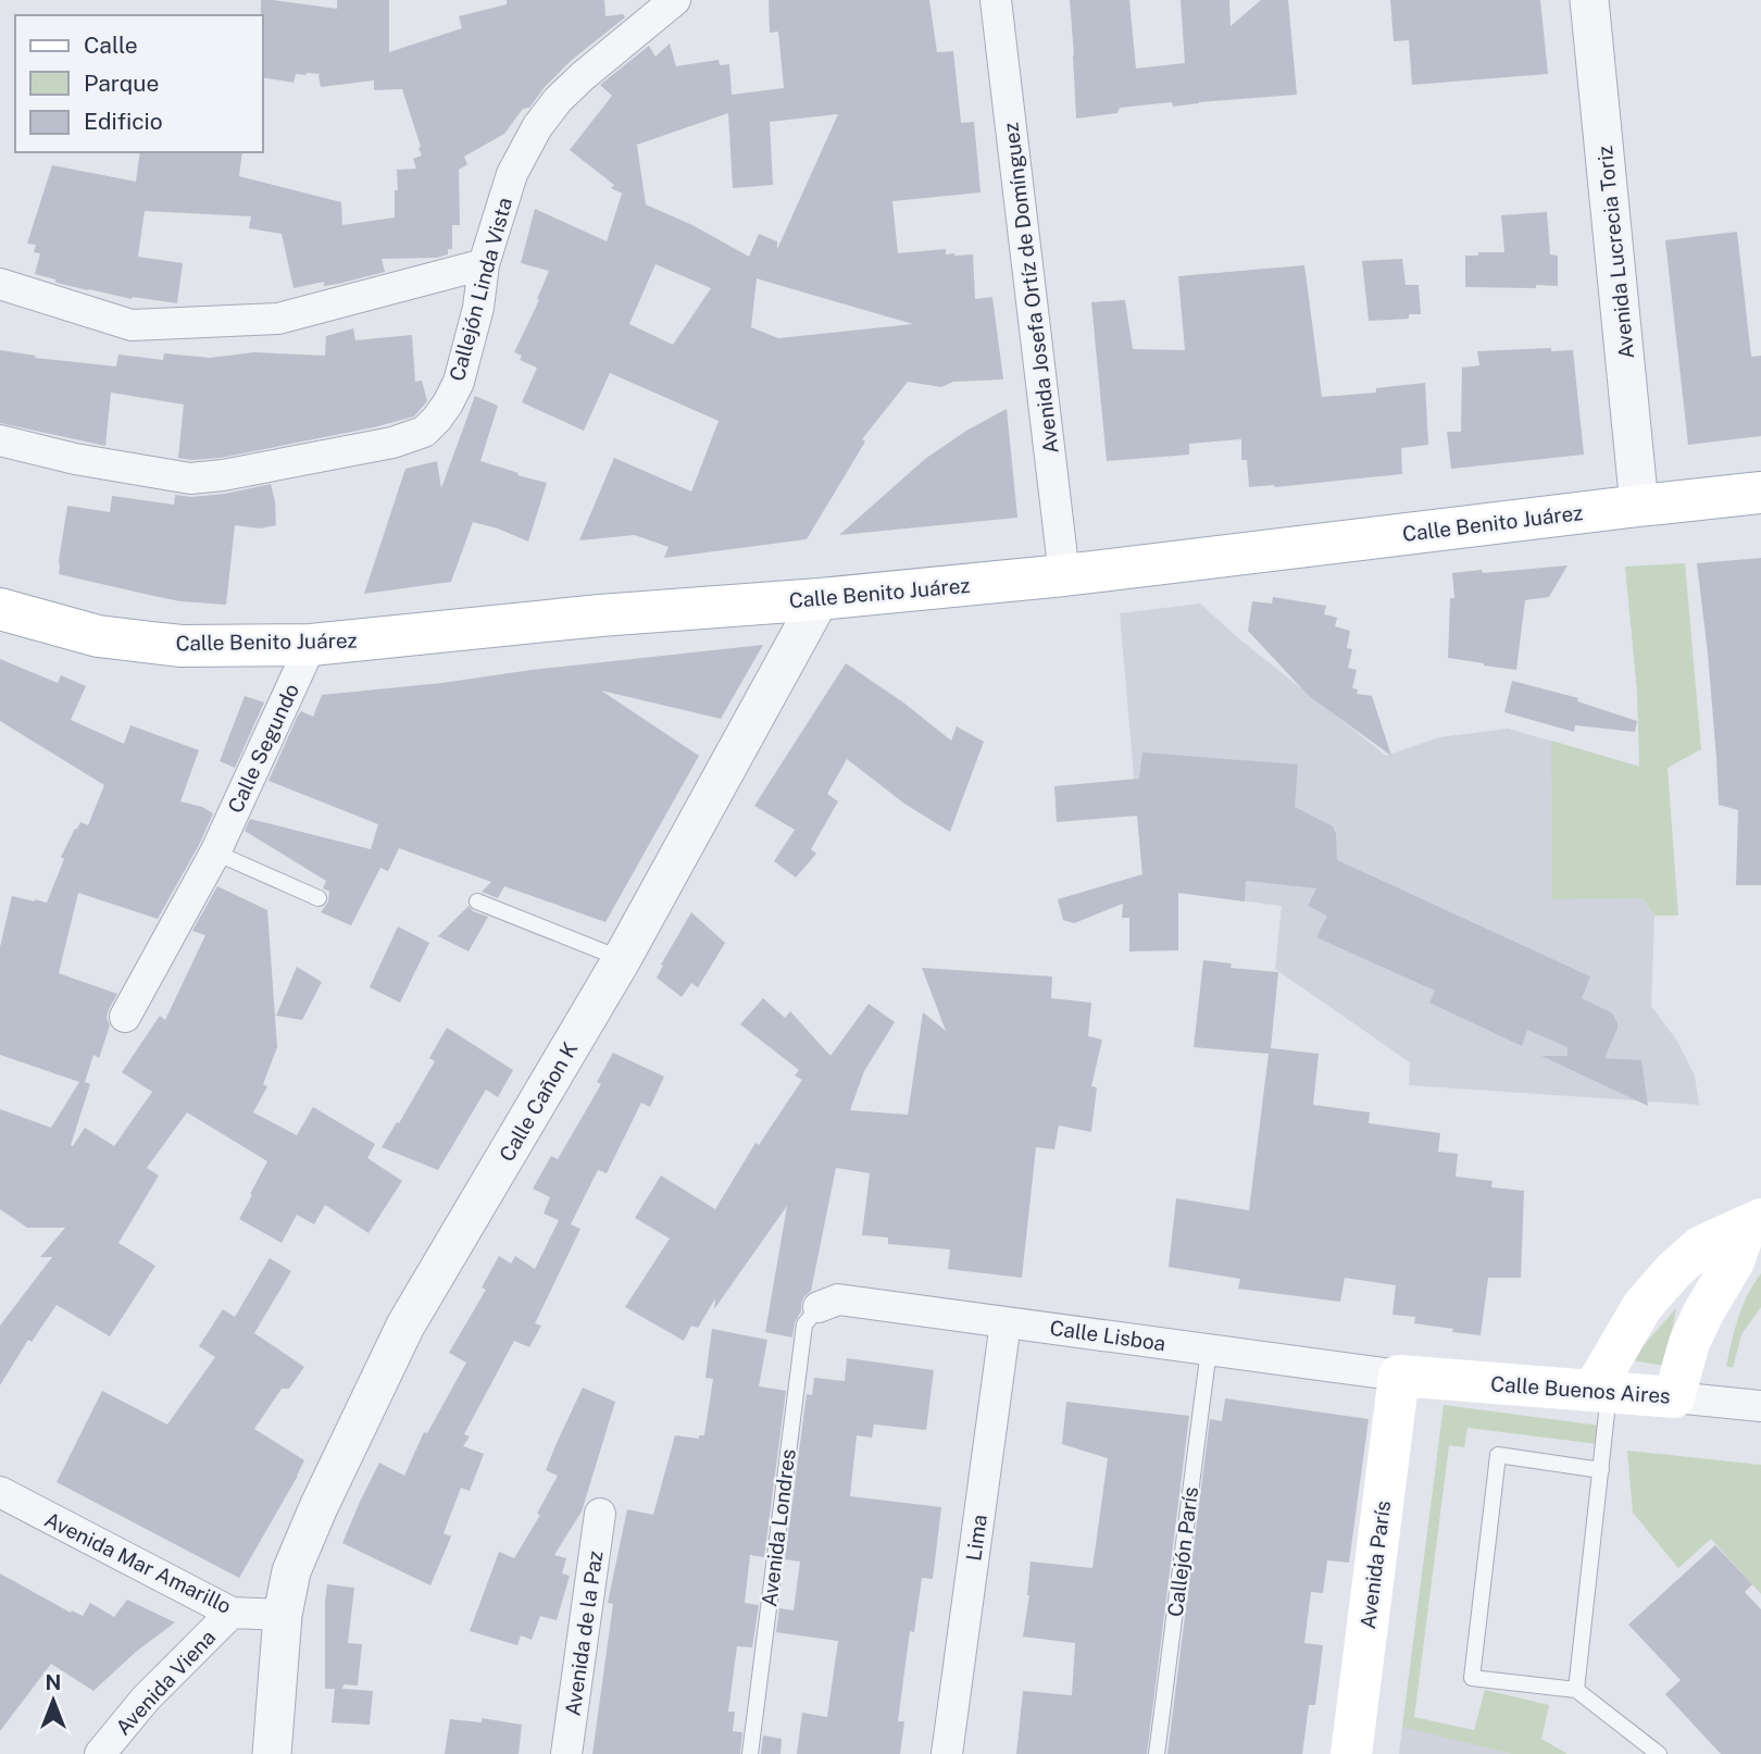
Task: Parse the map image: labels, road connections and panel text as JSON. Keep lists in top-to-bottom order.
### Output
{
  "streets": {
    "main road": ["Calle Benito Juárez", "Calle Buenos Aires", "Avenida París"],
    "street": [
      "Avenida Lucrecia Toriz",
      "Avenida Josefa Ortíz de Domínguez",
      "Callejón Linda Vista",
      "Calle Segundo",
      "Calle Cañon K",
      "Calle Lisboa",
      "Lima",
      "Avenida Mar Amarillo",
      "Avenida de la Paz",
      "Avenida Viena"
    ],
    "lane": ["Avenida Londres", "Callejón París"]
  },
  "crossings": [
    ["Avenida Lucrecia Toriz", "Calle Benito Juárez"],
    ["Avenida Josefa Ortíz de Domínguez", "Calle Benito Juárez"],
    ["Calle Benito Juárez", "Calle Segundo"],
    ["Calle Benito Juárez", "Calle Cañon K"],
    ["Calle Cañon K", "Avenida Mar Amarillo"],
    ["Calle Lisboa", "Calle Buenos Aires"],
    ["Calle Lisboa", "Avenida Londres"],
    ["Calle Lisboa", "Lima"],
    ["Calle Lisboa", "Callejón París"],
    ["Calle Lisboa", "Avenida París"],
    ["Calle Buenos Aires", "Avenida París"],
    ["Avenida Mar Amarillo", "Avenida Viena"]
  ],
  "legend": ["Calle", "Parque", "Edificio"],
  "north": "top"
}
